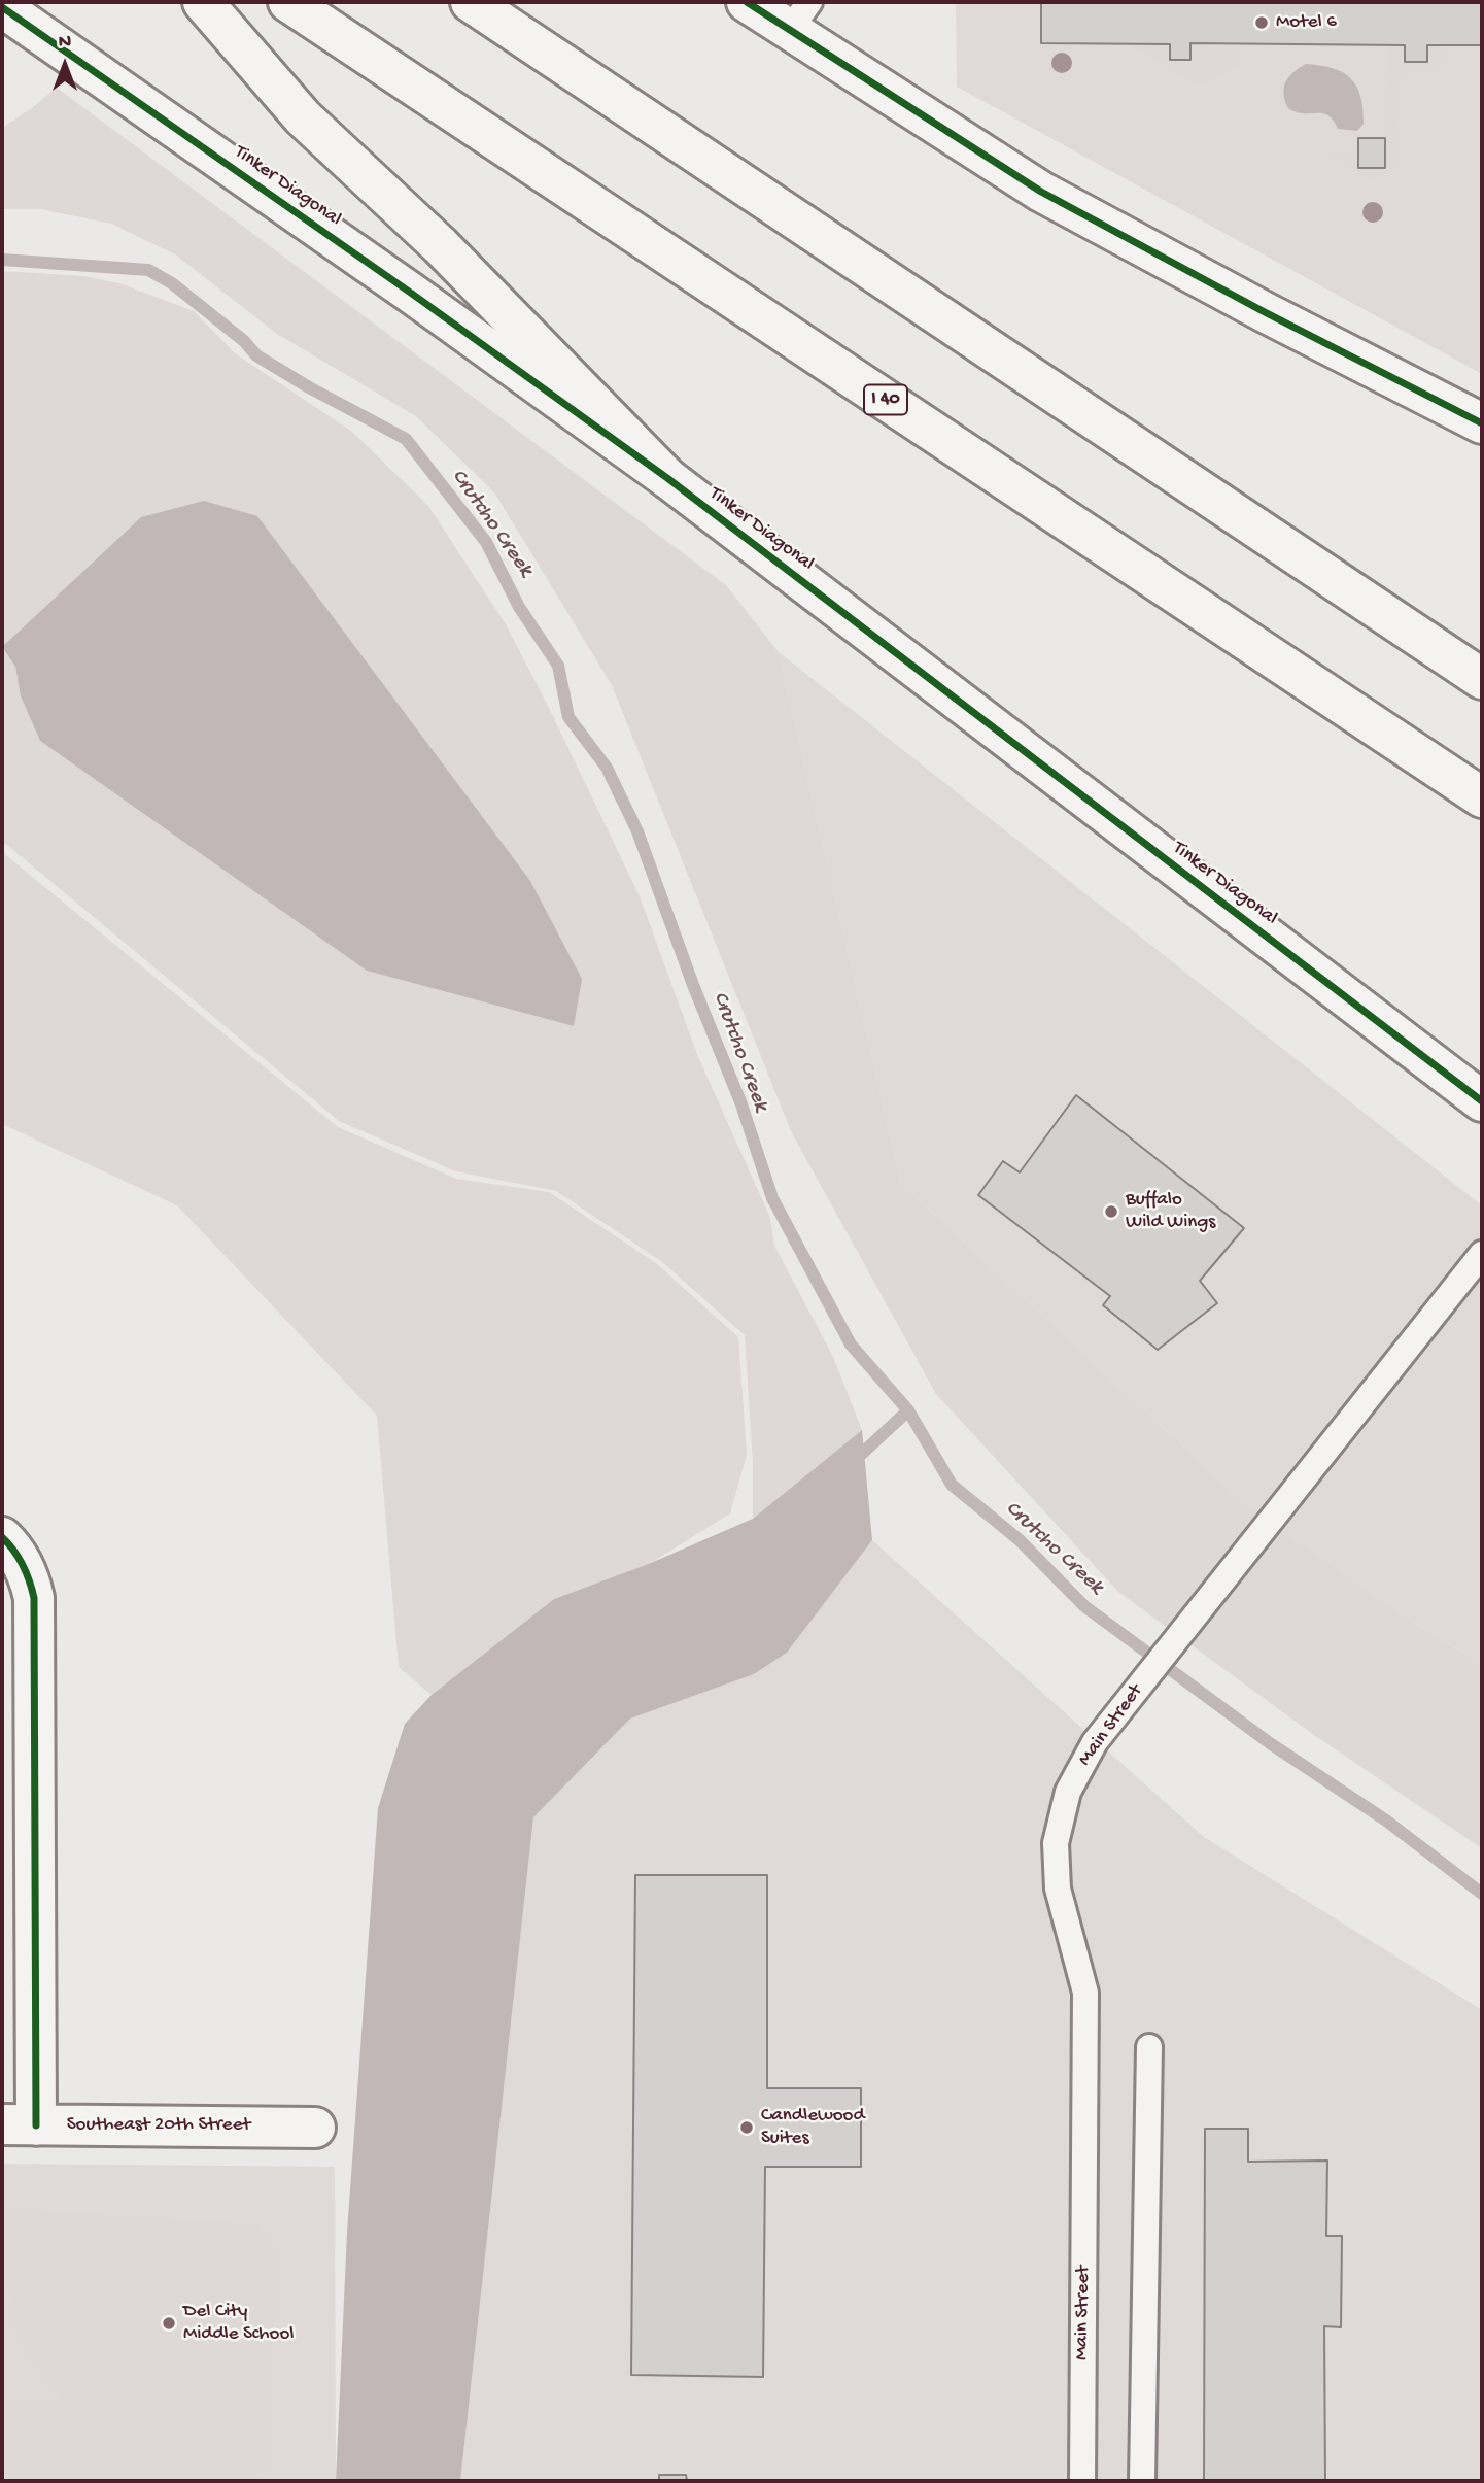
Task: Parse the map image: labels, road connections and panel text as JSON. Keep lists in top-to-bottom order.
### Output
{
  "streets": {
    "main road": ["Tinker Diagonal", "I 40", "Southeast 20th Street"],
    "lane": ["Main Street"]
  },
  "water": ["Crutcho Creek"],
  "places": [
    "Motel 6",
    "Buffalo Wild Wings",
    "Candlewood Suites",
    "Del City Middle School"
  ],
  "north": "top"
}
